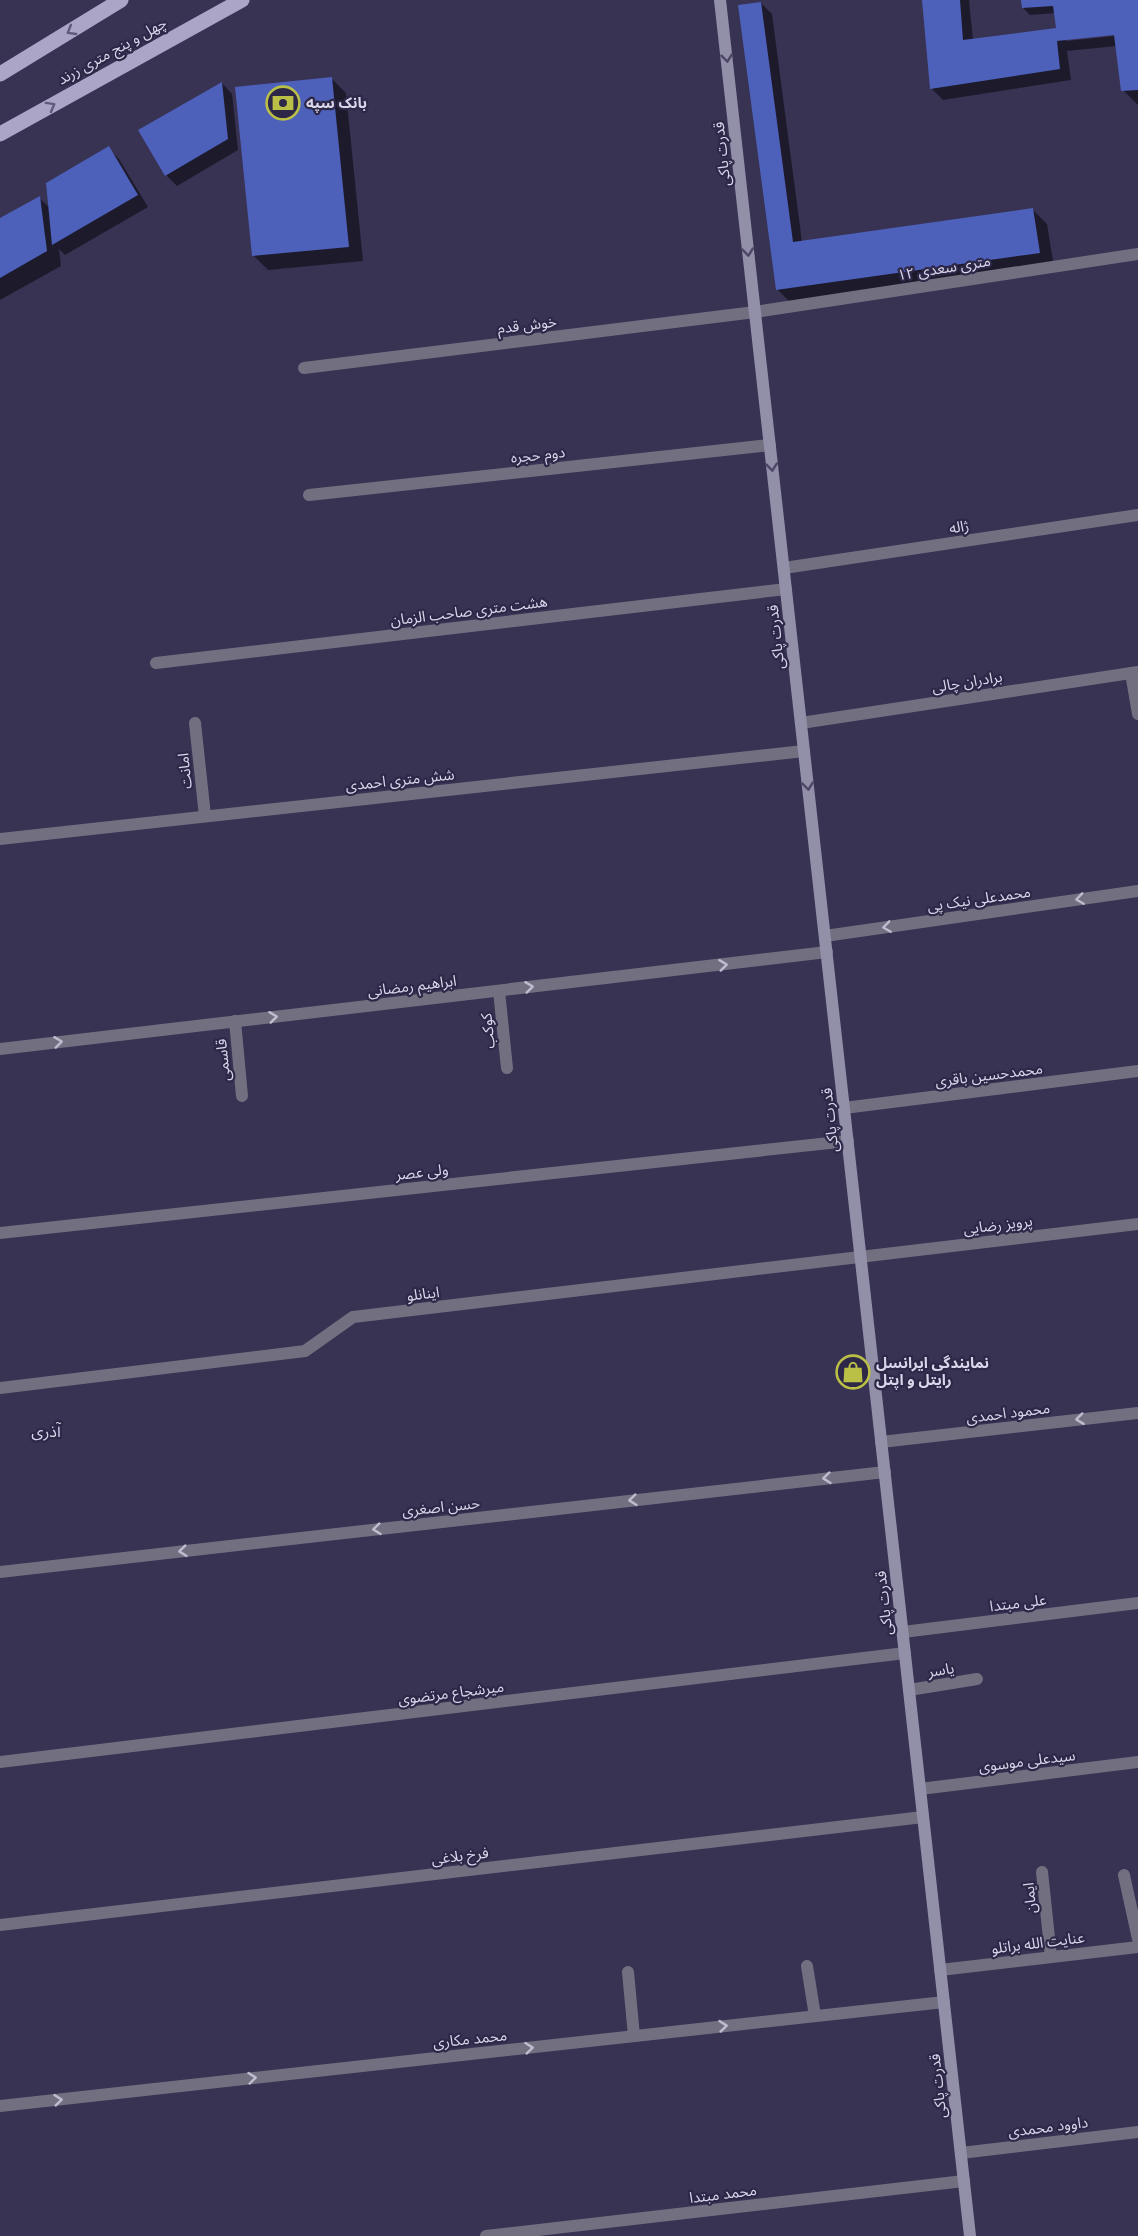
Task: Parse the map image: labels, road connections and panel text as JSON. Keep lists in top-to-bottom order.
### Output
{
  "streets": {
    "main road": ["چهل و پنج متری زرند"],
    "street": [
      "قدرت پاکی",
      "۱۲ متری سعدی",
      "خوش قدم",
      "دوم حجره",
      "ژاله",
      "هشت متری صاحب الزمان",
      "برادران چالی",
      "امانت",
      "شش متری احمدی",
      "محمدعلی نیک پی",
      "ابراهیم رمضانی",
      "کوکب",
      "قاسمی",
      "محمدحسین باقری",
      "ولی عصر",
      "پرویز رضایی",
      "اینانلو",
      "محمود احمدی",
      "حسن اصغری",
      "علی مبتدا",
      "یاسر",
      "میرشجاع مرتضوی",
      "سیدعلی موسوی",
      "فرخ بلاغی",
      "ایمان",
      "عنایت الله براتلو",
      "محمد مکاری",
      "داوود محمدی",
      "محمد مبتدا"
    ]
  },
  "crossings": [
    ["قدرت پاکی", "۱۲ متری سعدی"],
    ["قدرت پاکی", "خوش قدم"],
    ["قدرت پاکی", "دوم حجره"],
    ["قدرت پاکی", "ژاله"],
    ["قدرت پاکی", "هشت متری صاحب الزمان"],
    ["قدرت پاکی", "برادران چالی"],
    ["قدرت پاکی", "شش متری احمدی"],
    ["قدرت پاکی", "محمدعلی نیک پی"],
    ["قدرت پاکی", "ابراهیم رمضانی"],
    ["قدرت پاکی", "محمدحسین باقری"],
    ["قدرت پاکی", "ولی عصر"],
    ["قدرت پاکی", "پرویز رضایی"],
    ["قدرت پاکی", "اینانلو"],
    ["قدرت پاکی", "محمود احمدی"],
    ["قدرت پاکی", "حسن اصغری"],
    ["قدرت پاکی", "علی مبتدا"],
    ["قدرت پاکی", "یاسر"],
    ["قدرت پاکی", "میرشجاع مرتضوی"],
    ["قدرت پاکی", "سیدعلی موسوی"],
    ["قدرت پاکی", "فرخ بلاغی"],
    ["قدرت پاکی", "عنایت الله براتلو"],
    ["قدرت پاکی", "محمد مکاری"],
    ["قدرت پاکی", "داوود محمدی"],
    ["قدرت پاکی", "محمد مبتدا"],
    ["۱۲ متری سعدی", "خوش قدم"],
    ["امانت", "شش متری احمدی"],
    ["ابراهیم رمضانی", "کوکب"],
    ["ابراهیم رمضانی", "قاسمی"],
    ["پرویز رضایی", "اینانلو"],
    ["ایمان", "عنایت الله براتلو"]
  ],
  "one_way": [
    "محمدعلی نیک پی",
    "ابراهیم رمضانی",
    "محمود احمدی",
    "حسن اصغری",
    "محمد مکاری"
  ],
  "districts": ["آذری"],
  "places": {
    "bank": ["بانک سپه"],
    "shop": ["نمایندگی ایرانسل رایتل و اپتل"]
  }
}
